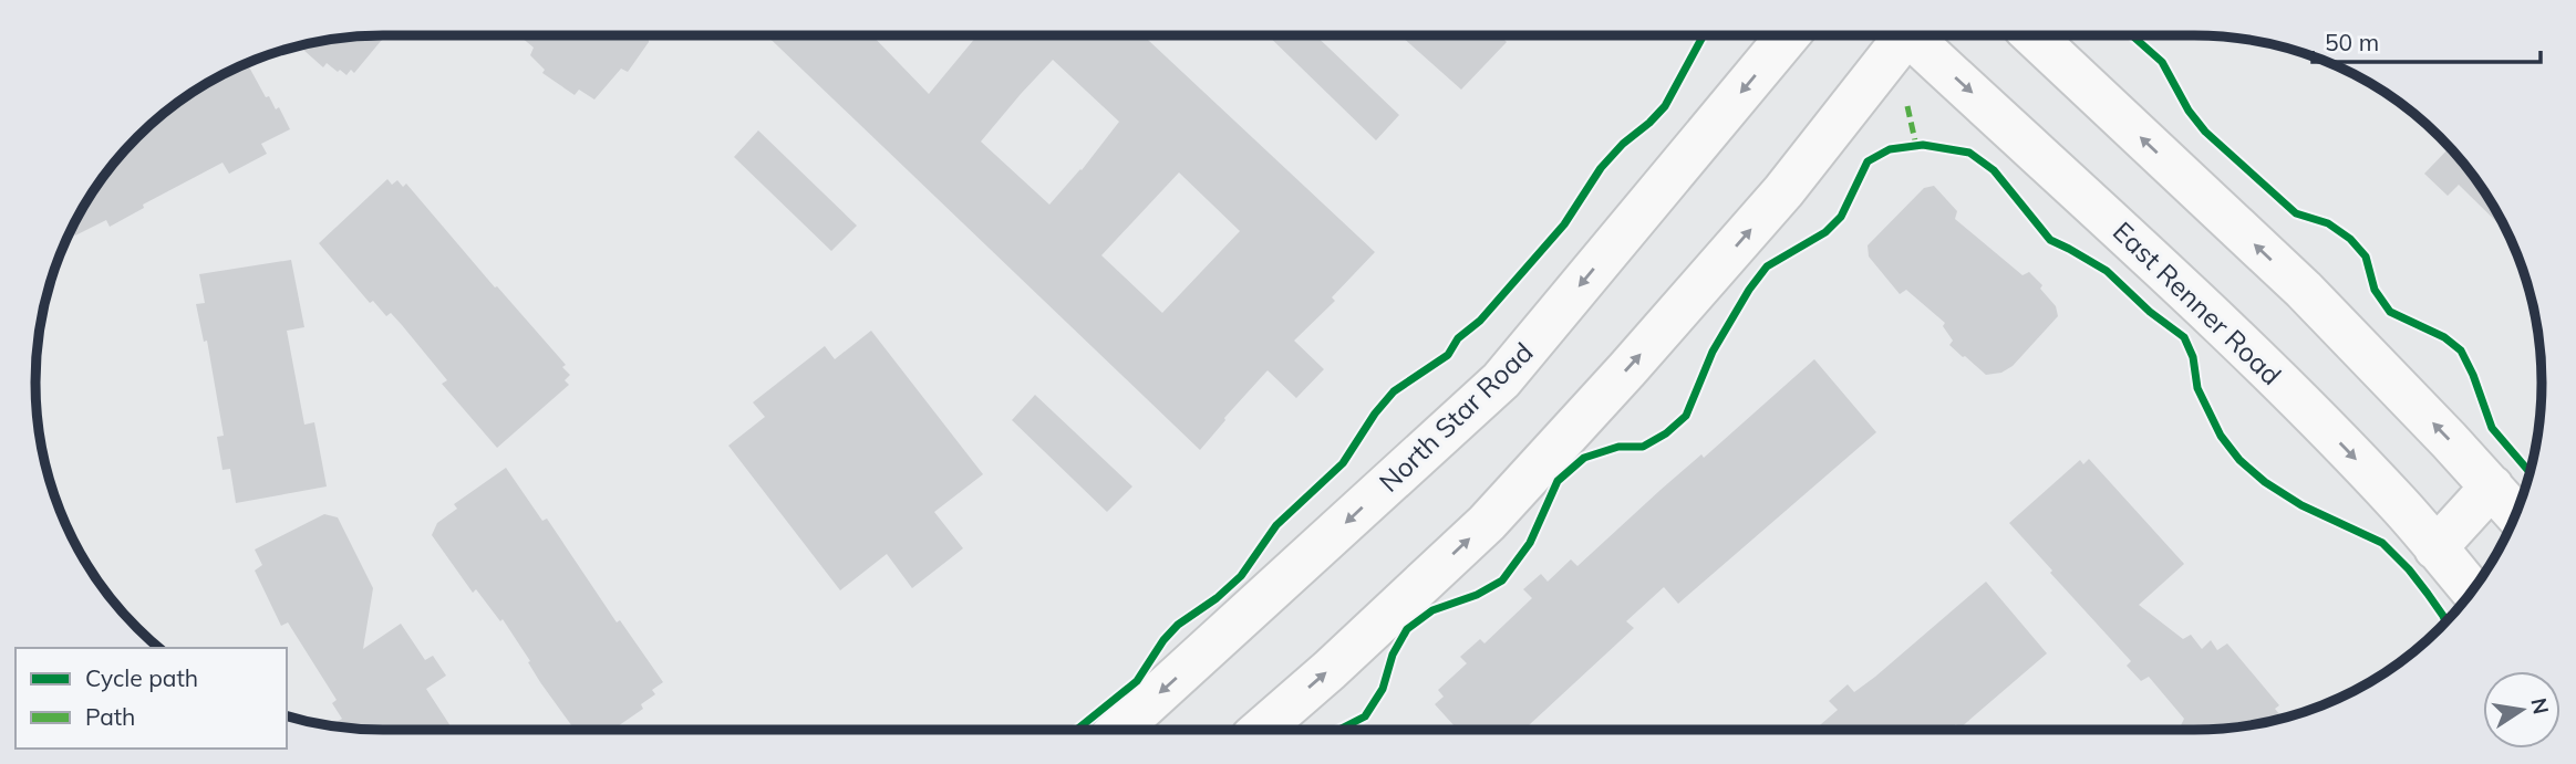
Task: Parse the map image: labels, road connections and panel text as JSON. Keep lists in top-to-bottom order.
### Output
{
  "streets": {
    "main road": ["East Renner Road", "North Star Road"]
  },
  "legend": ["Cycle path", "Path"],
  "scale_bar": "50 m",
  "north": "right"
}
